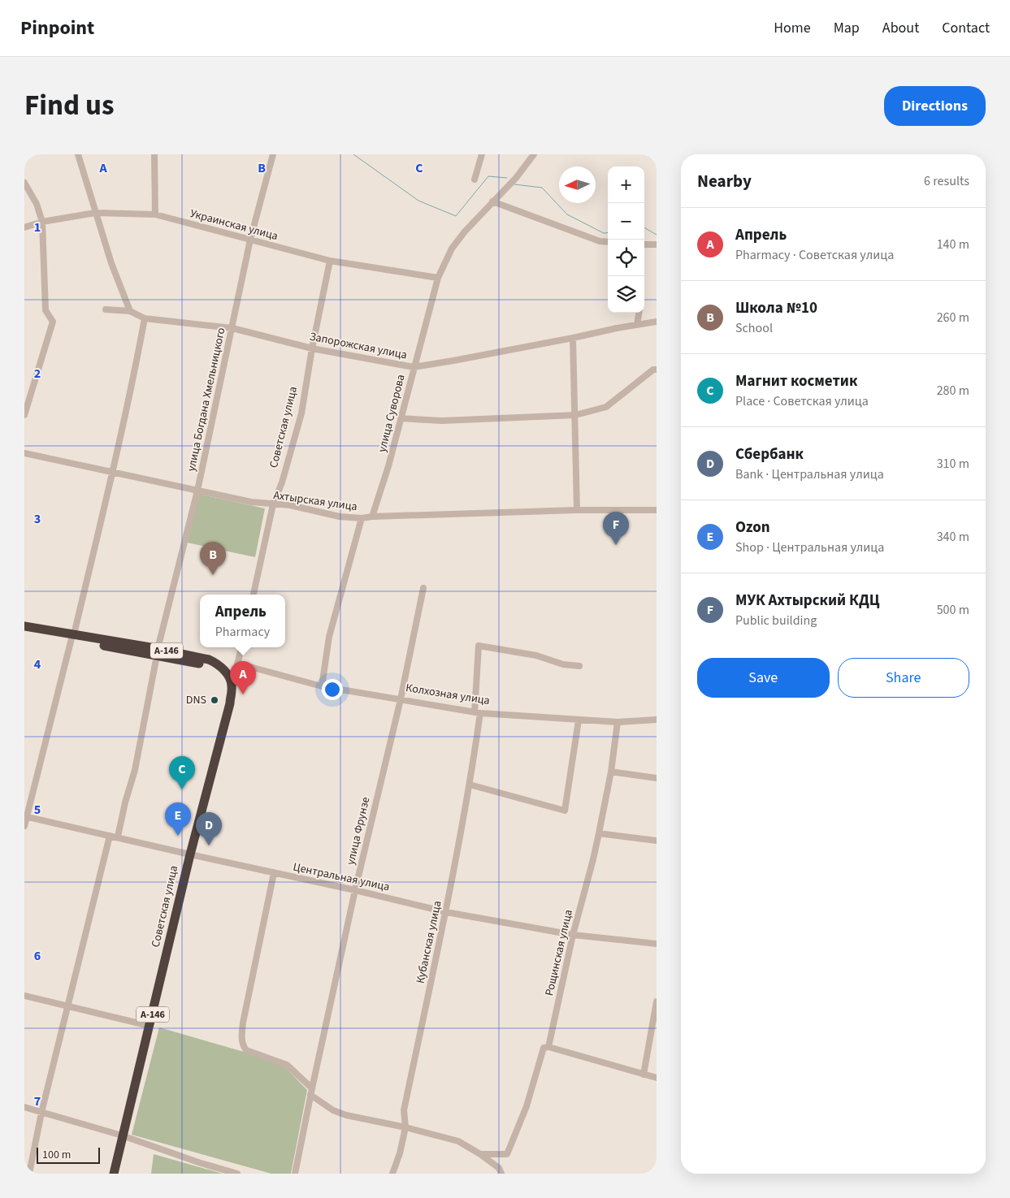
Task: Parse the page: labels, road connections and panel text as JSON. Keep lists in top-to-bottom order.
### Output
{
  "streets": {
    "highway": ["Советская улица", "А-146"],
    "street": [
      "Украинская улица",
      "Запорожская улица",
      "улица Богдана Хмельницкого",
      "улица Суворова",
      "Ахтырская улица",
      "Колхозная улица",
      "улица Фрунзе",
      "Центральная улица",
      "Кубанская улица",
      "Рощинская улица"
    ]
  },
  "crossings": [
    ["Украинская улица", "улица Богдана Хмельницкого"],
    ["Украинская улица", "улица Суворова"],
    ["Украинская улица", "Советская улица"],
    ["Запорожская улица", "улица Богдана Хмельницкого"],
    ["Запорожская улица", "улица Суворова"],
    ["Запорожская улица", "Советская улица"],
    ["улица Богдана Хмельницкого", "Ахтырская улица"],
    ["улица Богдана Хмельницкого", "А-146"],
    ["улица Богдана Хмельницкого", "Центральная улица"],
    ["улица Суворова", "Ахтырская улица"],
    ["Советская улица", "Ахтырская улица"],
    ["Советская улица", "А-146"],
    ["Советская улица", "Колхозная улица"],
    ["Советская улица", "Центральная улица"],
    ["Колхозная улица", "улица Фрунзе"],
    ["Колхозная улица", "Кубанская улица"],
    ["Колхозная улица", "Рощинская улица"],
    ["улица Фрунзе", "Центральная улица"],
    ["Центральная улица", "Кубанская улица"],
    ["Центральная улица", "Рощинская улица"]
  ],
  "places": ["DNS"],
  "scale_bar": "100 m",
  "north": "left",
  "page": {
    "header": "Pinpoint",
    "nav": [
      "Home",
      "Map",
      "About",
      "Contact"
    ],
    "title": "Find us",
    "buttons": [
      "Directions",
      ["Save", "Share"]
    ],
    "heading": ["Nearby", "6 results"],
    "map_buttons": ["+", "−"],
    "list": [
      {
        "mark": "A",
        "name": "Апрель",
        "note": "Pharmacy · Советская улица",
        "value": "140 m"
      },
      {
        "mark": "B",
        "name": "Школа №10",
        "note": "School",
        "value": "260 m"
      },
      {
        "mark": "C",
        "name": "Магнит косметик",
        "note": "Place · Советская улица",
        "value": "280 m"
      },
      {
        "mark": "D",
        "name": "Сбербанк",
        "note": "Bank · Центральная улица",
        "value": "310 m"
      },
      {
        "mark": "E",
        "name": "Ozon",
        "note": "Shop · Центральная улица",
        "value": "340 m"
      },
      {
        "mark": "F",
        "name": "МУК Ахтырский КДЦ",
        "note": "Public building",
        "value": "500 m"
      }
    ],
    "pins": [
      "F",
      "B",
      "A",
      "C",
      "E",
      "D"
    ],
    "popup": ["Апрель", "Pharmacy"],
    "scale": "100 m"
  },
  "grid": {
    "columns": ["A", "B", "C"],
    "rows": [
      "1",
      "2",
      "3",
      "4",
      "5",
      "6",
      "7"
    ]
  }
}
